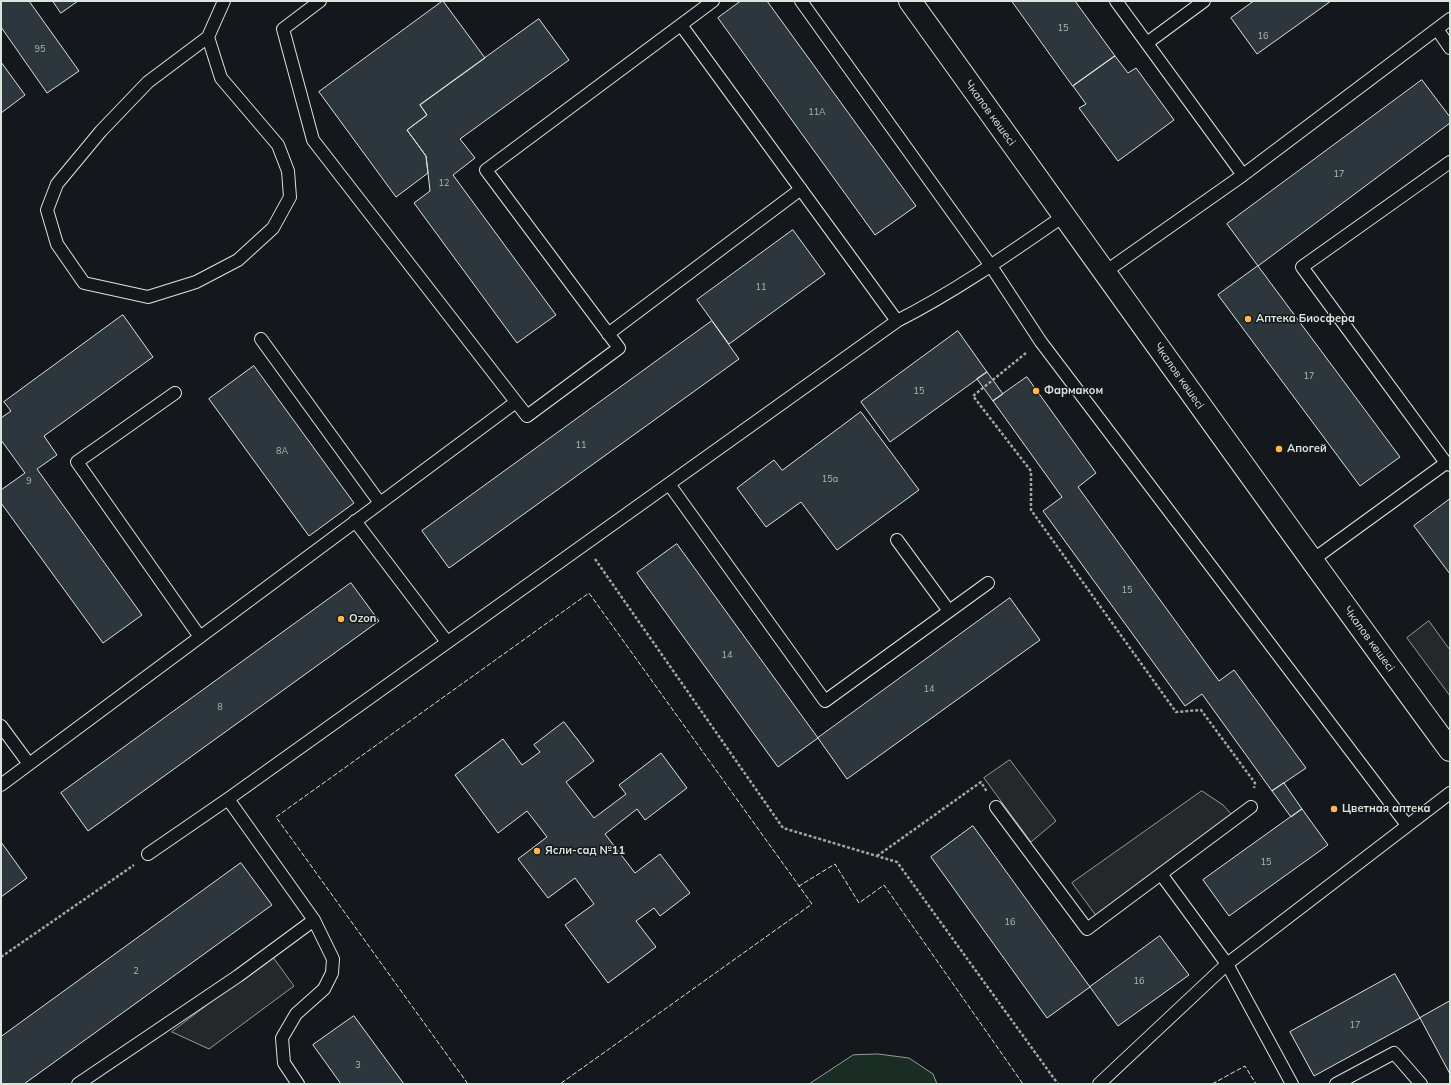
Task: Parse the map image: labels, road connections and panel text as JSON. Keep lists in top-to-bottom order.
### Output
{
  "streets": {
    "street": ["Чкалов көшесі"]
  },
  "places": [
    "Аптека Биосфера",
    "Фармаком",
    "Апогей",
    "Ozon",
    "Цветная аптека",
    "Ясли-сад №11"
  ],
  "house_numbers": [
    "15",
    "16",
    "95",
    "11А",
    "17",
    "12",
    "11",
    "17",
    "15",
    "11",
    "8А",
    "15а",
    "9",
    "15",
    "14",
    "14",
    "8",
    "15",
    "16",
    "2",
    "16",
    "17",
    "3"
  ]
}
